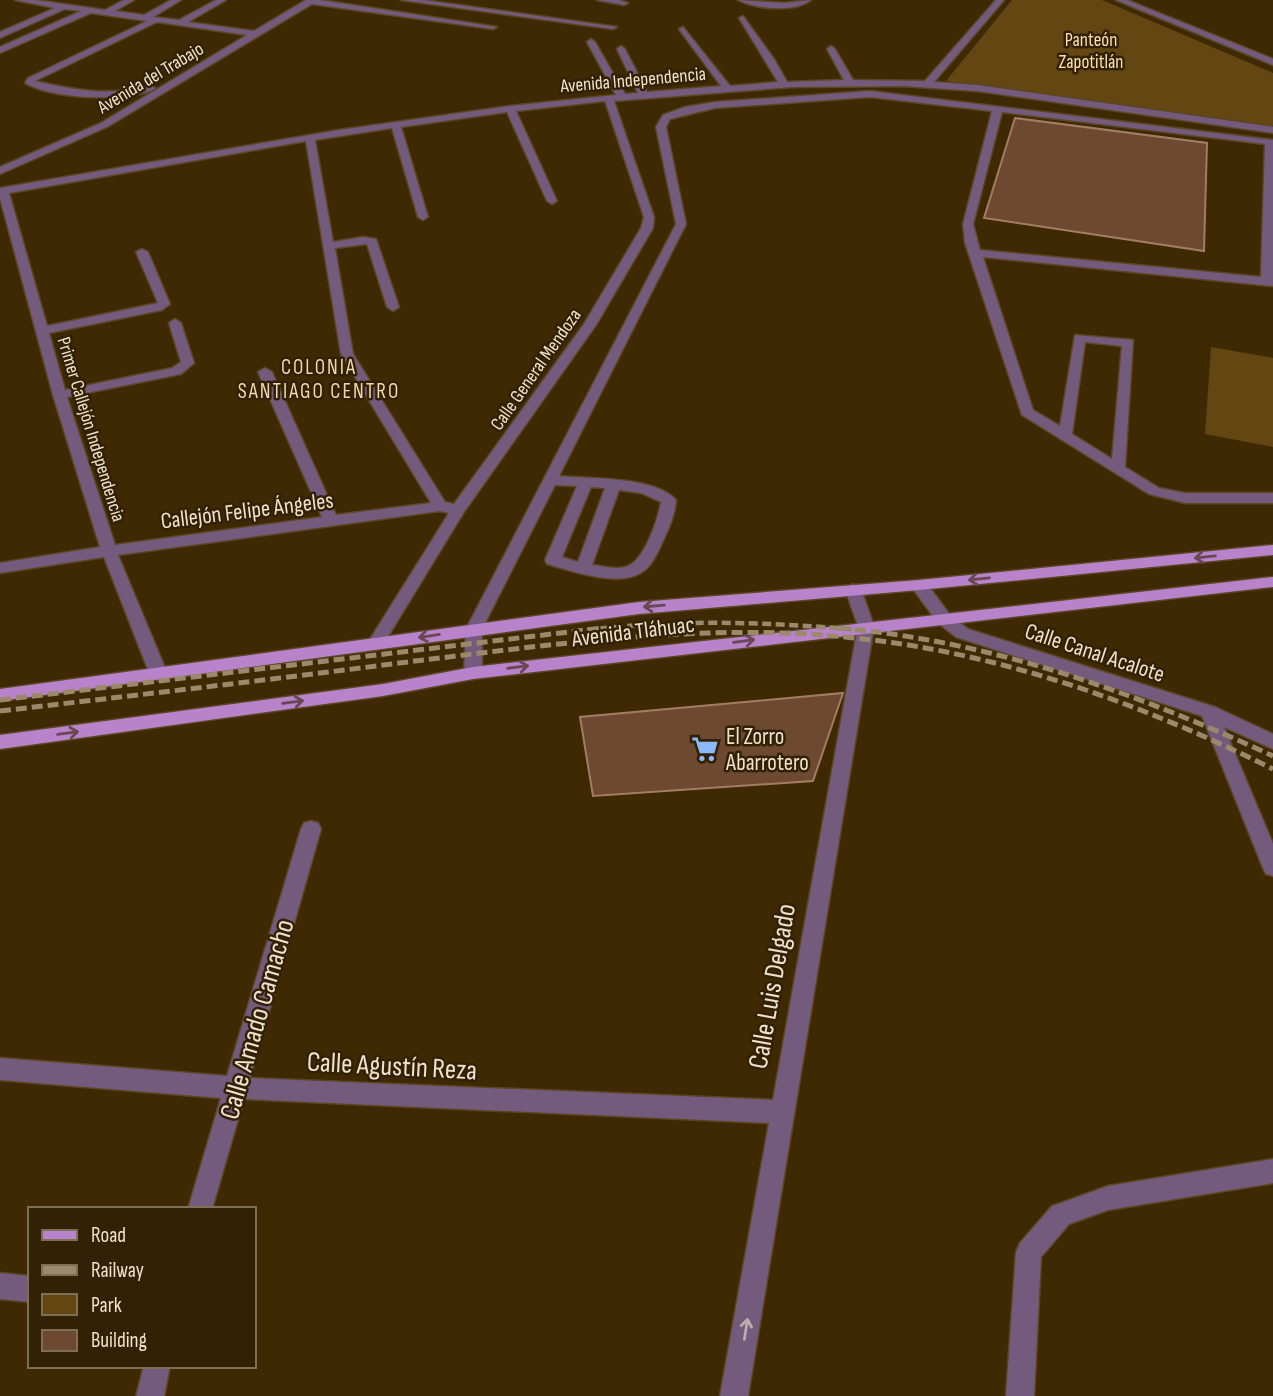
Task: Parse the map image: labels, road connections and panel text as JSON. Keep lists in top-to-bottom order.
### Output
{
  "streets": {
    "main road": ["Avenida Tláhuac"],
    "street": [
      "Avenida del Trabajo",
      "Avenida Independencia",
      "Calle General Mendoza",
      "Primer Callejón Independencia",
      "Callejón Felipe Ángeles",
      "Calle Canal Acalote",
      "Calle Luis Delgado",
      "Calle Amado Camacho",
      "Calle Agustín Reza"
    ]
  },
  "crossings": [
    ["Avenida Independencia", "Calle General Mendoza"],
    ["Avenida Independencia", "Primer Callejón Independencia"],
    ["Calle General Mendoza", "Callejón Felipe Ángeles"],
    ["Calle General Mendoza", "Avenida Tláhuac"],
    ["Primer Callejón Independencia", "Callejón Felipe Ángeles"],
    ["Primer Callejón Independencia", "Avenida Tláhuac"],
    ["Avenida Tláhuac", "Calle Canal Acalote"],
    ["Avenida Tláhuac", "Calle Luis Delgado"],
    ["Calle Luis Delgado", "Calle Agustín Reza"],
    ["Calle Amado Camacho", "Calle Agustín Reza"]
  ],
  "one_way": ["Calle Luis Delgado"],
  "districts": ["COLONIA SANTIAGO CENTRO"],
  "parks": ["Panteón Zapotitlán"],
  "places": {
    "supermarket": ["El Zorro Abarrotero"]
  },
  "legend": [
    "Road",
    "Railway",
    "Park",
    "Building"
  ]
}
